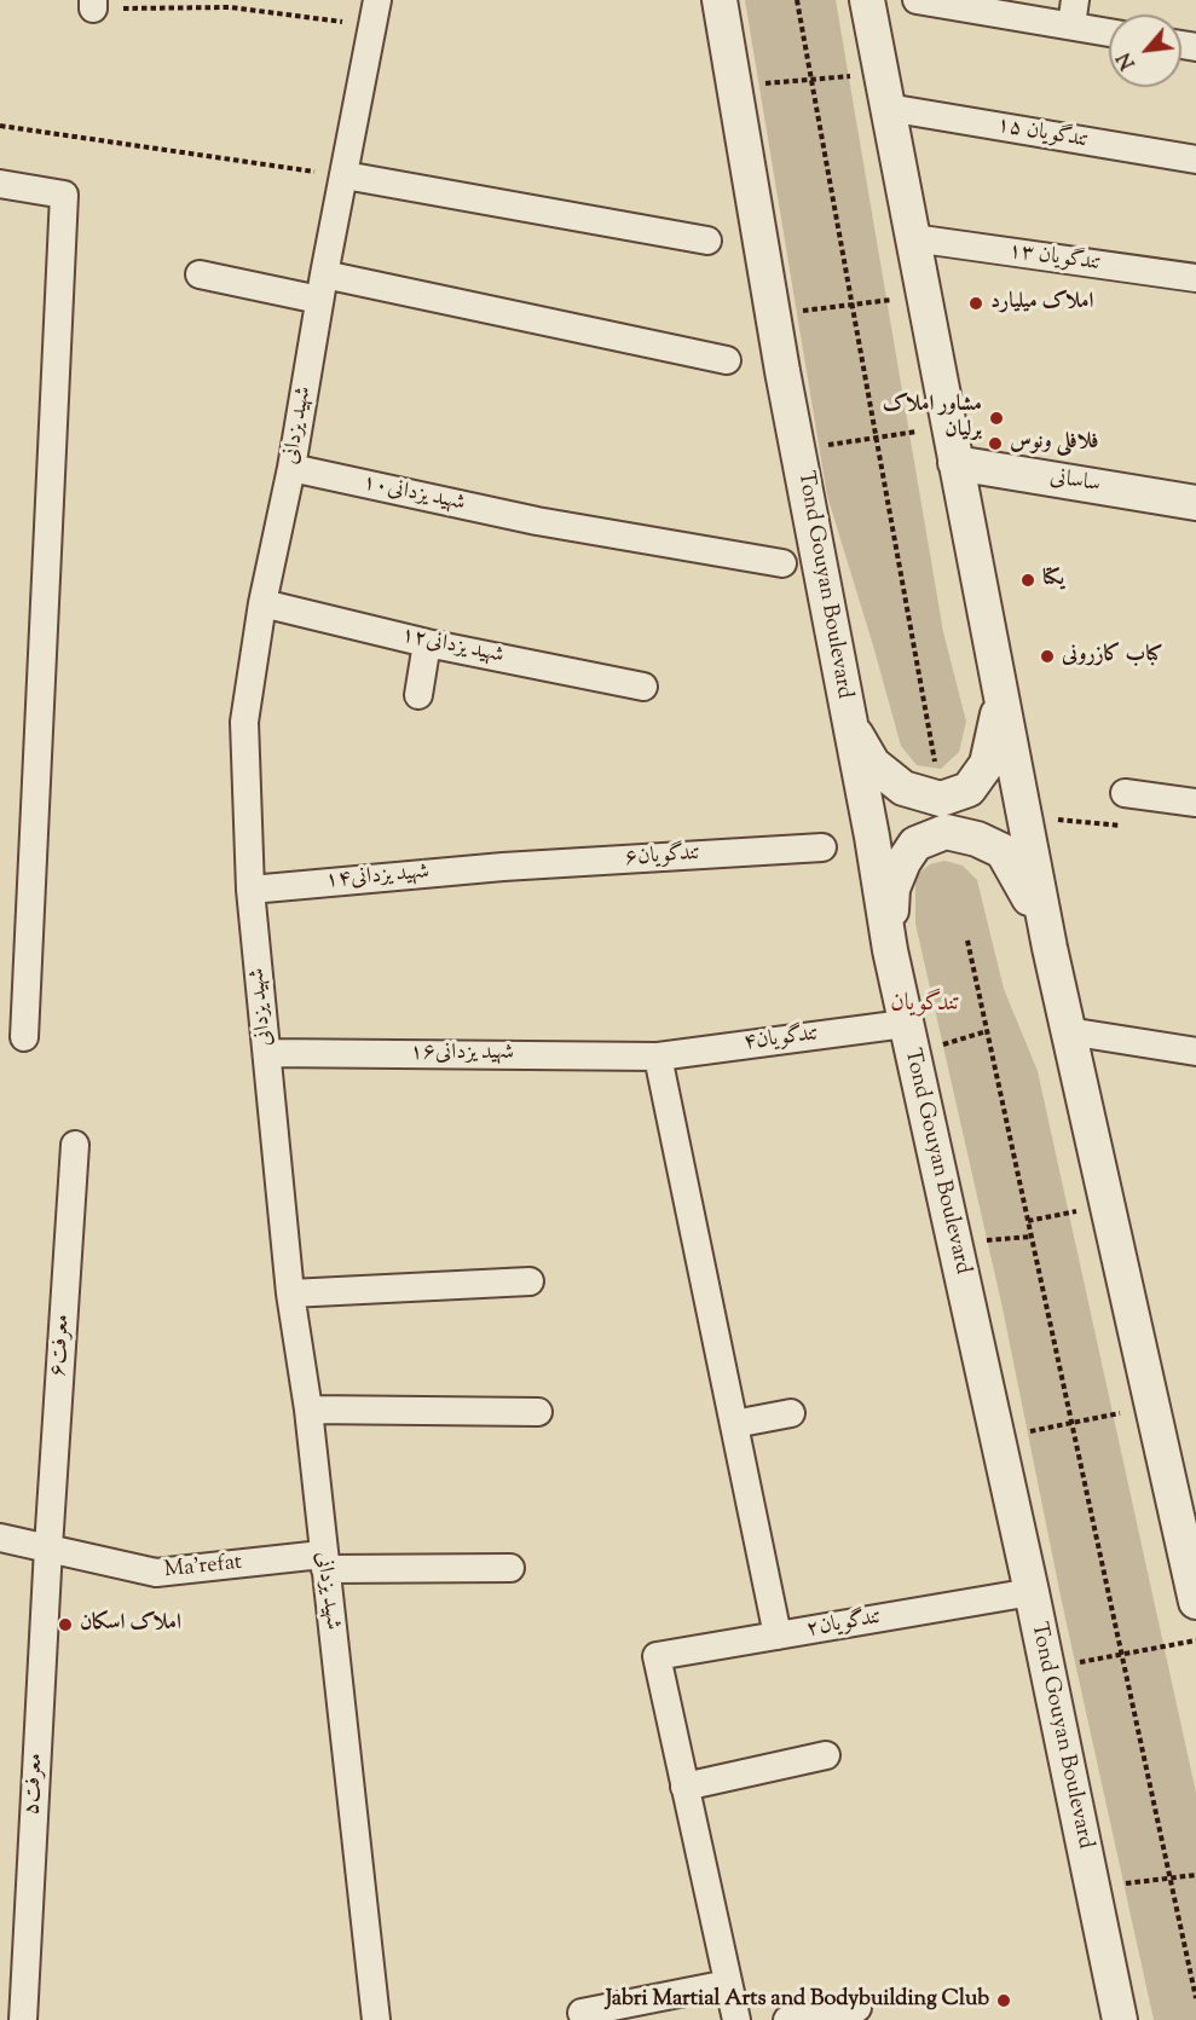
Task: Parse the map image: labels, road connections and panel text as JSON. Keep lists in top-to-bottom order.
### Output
{
  "streets": {
    "street": [
      "۱۵ تندگویان",
      "۱۳ تندگویان",
      "شهید یزدانی",
      "ساسانی",
      "شهید یزدانی۱۰",
      "Tond Gouyan Boulevard",
      "شهید یزدانی۱۲",
      "۶تندگویان",
      "شهید یزدانی۱۴",
      "تندگویان۴",
      "شهید یزدانی۱۶",
      "معرفت۶",
      "Ma'refat",
      "تندگویان۲",
      "معرفت۵"
    ]
  },
  "crossings": [
    ["شهید یزدانی", "شهید یزدانی۱۰"],
    ["شهید یزدانی", "شهید یزدانی۱۲"],
    ["شهید یزدانی", "شهید یزدانی۱۴"],
    ["شهید یزدانی", "شهید یزدانی۱۶"],
    ["شهید یزدانی", "Ma'refat"],
    ["Tond Gouyan Boulevard", "تندگویان۴"],
    ["Tond Gouyan Boulevard", "تندگویان۲"],
    ["۶تندگویان", "شهید یزدانی۱۴"],
    ["تندگویان۴", "شهید یزدانی۱۶"],
    ["معرفت۶", "Ma'refat"],
    ["معرفت۶", "معرفت۵"],
    ["Ma'refat", "معرفت۵"]
  ],
  "districts": ["تندگویان"],
  "places": [
    "املاک میلیارد",
    "مشاور املاک برلیان",
    "فلافلی ونوس",
    "یکتا",
    "کباب کازرونی",
    "املاک اسکان",
    "Jabri Martial Arts and Bodybuilding Club"
  ],
  "north": "bottom left"
}
